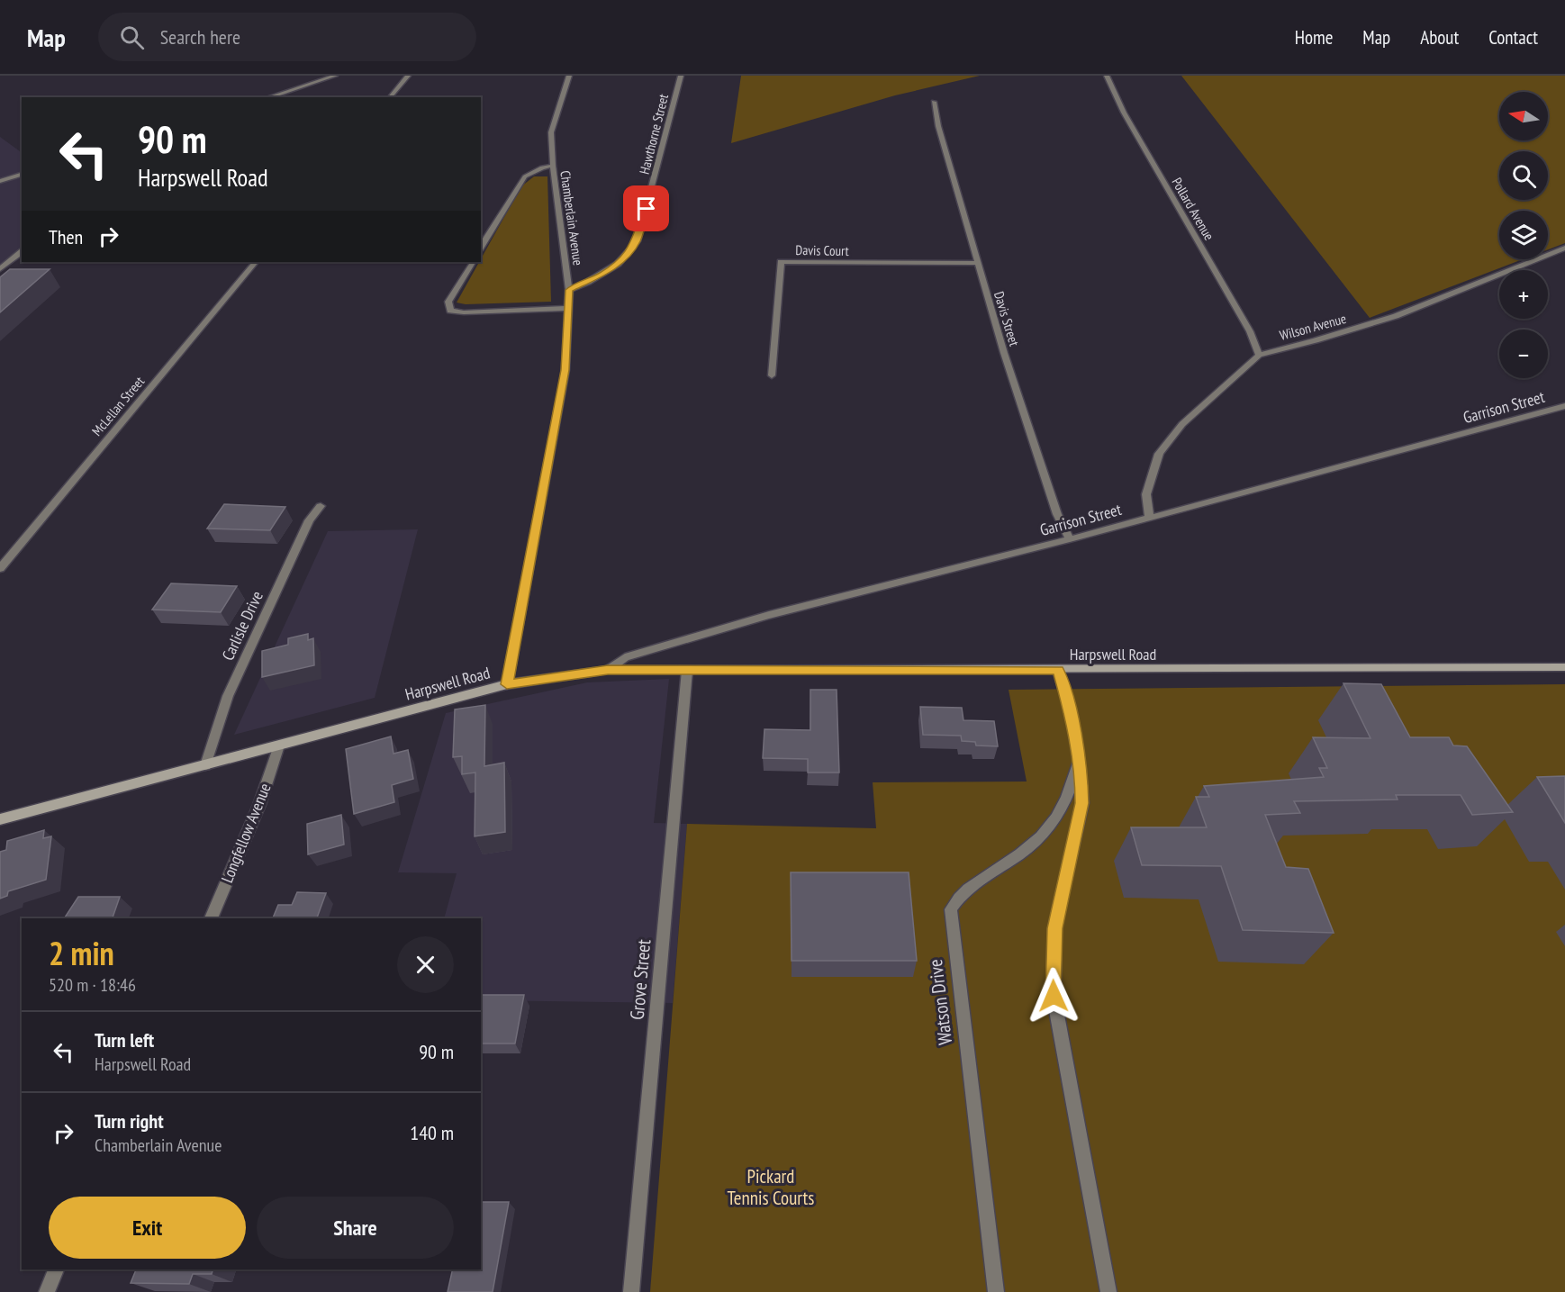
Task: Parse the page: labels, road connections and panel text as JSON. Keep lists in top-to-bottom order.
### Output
{
  "streets": {
    "main road": ["Harpswell Road"],
    "street": [
      "Hawthorne Street",
      "Pollard Avenue",
      "Chamberlain Avenue",
      "Davis Court",
      "Davis Street",
      "Wilson Avenue",
      "McLellan Street",
      "Garrison Street",
      "Carlisle Drive",
      "Longfellow Avenue",
      "Grove Street",
      "Watson Drive"
    ]
  },
  "crossings": [
    ["Hawthorne Street", "Chamberlain Avenue"],
    ["Pollard Avenue", "Wilson Avenue"],
    ["Chamberlain Avenue", "Harpswell Road"],
    ["Davis Court", "Davis Street"],
    ["Davis Street", "Garrison Street"],
    ["Wilson Avenue", "Garrison Street"],
    ["Garrison Street", "Harpswell Road"],
    ["Carlisle Drive", "Harpswell Road"],
    ["Harpswell Road", "Longfellow Avenue"],
    ["Harpswell Road", "Grove Street"],
    ["Harpswell Road", "Watson Drive"]
  ],
  "parks": ["Pickard Tennis Courts"],
  "north": "left",
  "page": {
    "header": "Map",
    "search": "Search here",
    "nav": [
      "Home",
      "Map",
      "About",
      "Contact"
    ],
    "map_buttons": ["+", "−"],
    "turn": ["90 m", "Harpswell Road"],
    "then": "Then",
    "heading": ["2 min", "520 m · 18:46"],
    "list": [
      {
        "name": "Turn left",
        "note": "Harpswell Road",
        "value": "90 m"
      },
      {
        "name": "Turn right",
        "note": "Chamberlain Avenue",
        "value": "140 m"
      }
    ],
    "buttons": ["Exit", "Share"]
  }
}
